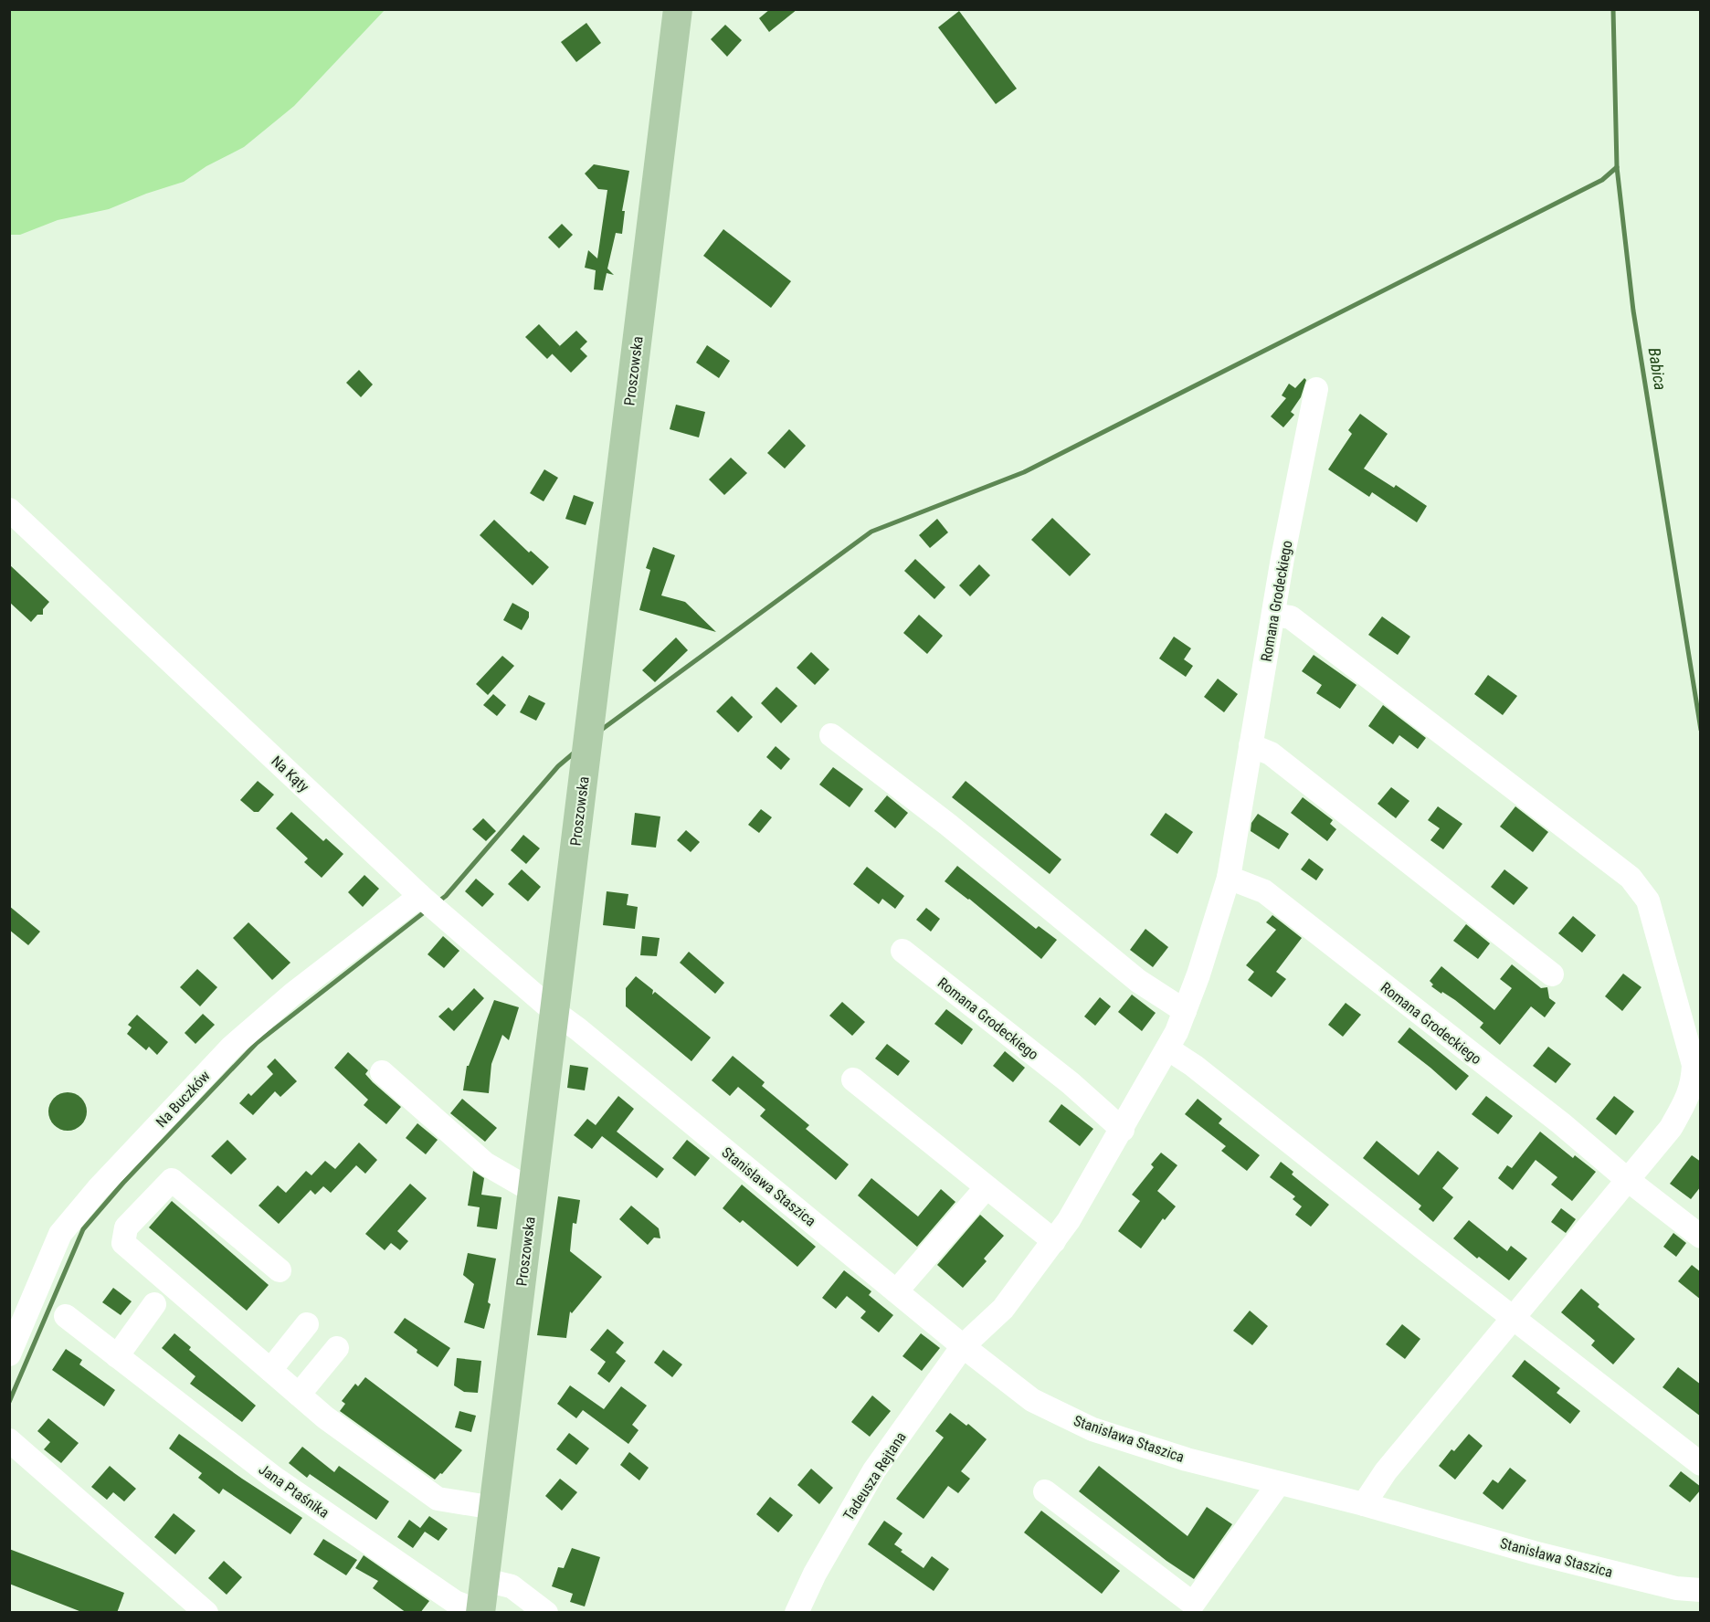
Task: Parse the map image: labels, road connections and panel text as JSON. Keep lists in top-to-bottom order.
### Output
{
  "streets": {
    "main road": ["Proszowska"],
    "street": [
      "Romana Grodeckiego",
      "Na Kąty",
      "Na Buczków",
      "Stanisława Staszica",
      "Tadeusza Rejtana",
      "Jana Ptaśnika"
    ]
  },
  "crossings": [
    ["Proszowska", "Na Kąty"],
    ["Proszowska", "Jana Ptaśnika"],
    ["Romana Grodeckiego", "Stanisława Staszica"],
    ["Romana Grodeckiego", "Tadeusza Rejtana"],
    ["Na Kąty", "Na Buczków"],
    ["Na Kąty", "Stanisława Staszica"],
    ["Stanisława Staszica", "Tadeusza Rejtana"]
  ],
  "water": ["Babica"]
}
